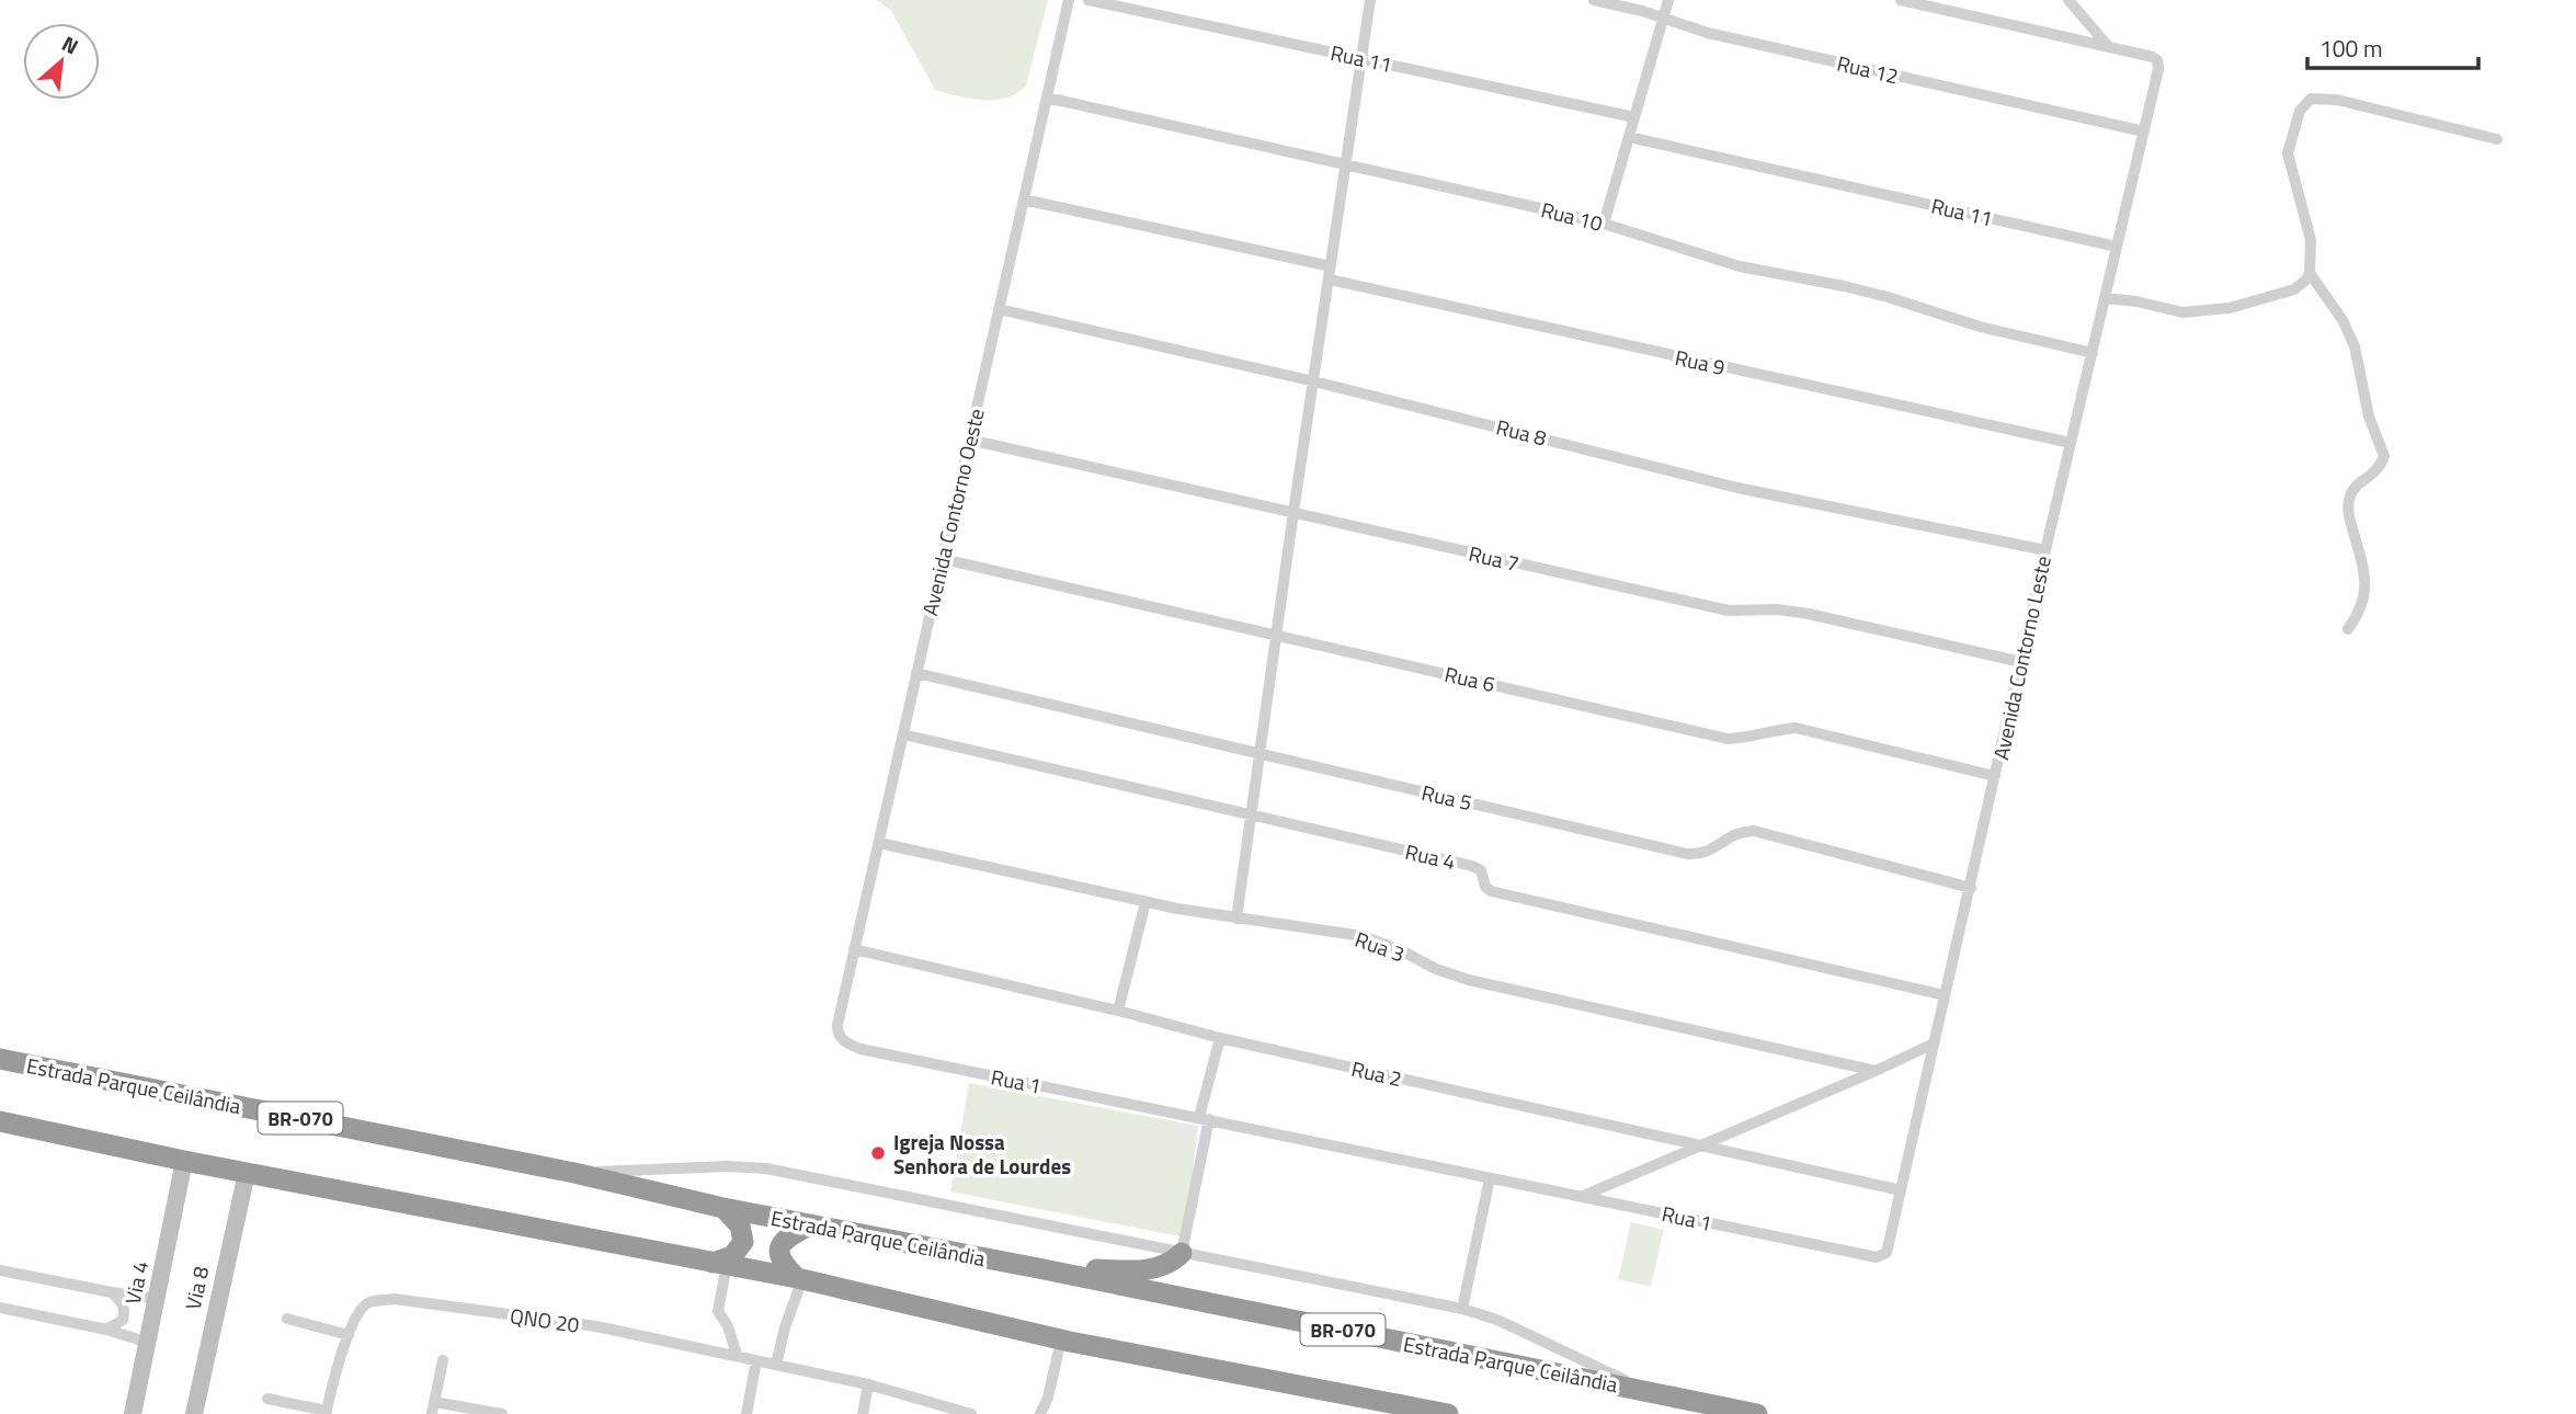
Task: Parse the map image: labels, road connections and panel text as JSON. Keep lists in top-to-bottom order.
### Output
{
  "streets": {
    "highway": ["Estrada Parque Ceilândia", "BR-070"],
    "main road": ["Via 4", "Via 8"],
    "street": [
      "Rua 11",
      "Rua 12",
      "Rua 10",
      "Rua 9",
      "Rua 8",
      "Avenida Contorno Oeste",
      "Rua 7",
      "Avenida Contorno Leste",
      "Rua 6",
      "Rua 5",
      "Rua 4",
      "Rua 3",
      "Rua 2",
      "Rua 1",
      "QNO 20"
    ]
  },
  "crossings": [
    ["Rua 11", "Avenida Contorno Leste"],
    ["Rua 12", "Avenida Contorno Leste"],
    ["Rua 10", "Avenida Contorno Oeste"],
    ["Rua 10", "Avenida Contorno Leste"],
    ["Rua 9", "Avenida Contorno Leste"],
    ["Rua 8", "Avenida Contorno Oeste"],
    ["Rua 8", "Avenida Contorno Leste"],
    ["Avenida Contorno Oeste", "Rua 7"],
    ["Avenida Contorno Oeste", "Rua 6"],
    ["Avenida Contorno Oeste", "Rua 5"],
    ["Avenida Contorno Oeste", "Rua 4"],
    ["Avenida Contorno Oeste", "Rua 3"],
    ["Avenida Contorno Oeste", "Rua 2"],
    ["Avenida Contorno Oeste", "Rua 1"],
    ["Rua 7", "Avenida Contorno Leste"],
    ["Avenida Contorno Leste", "Rua 6"],
    ["Avenida Contorno Leste", "Rua 5"],
    ["Avenida Contorno Leste", "Rua 4"],
    ["Avenida Contorno Leste", "Rua 2"],
    ["Avenida Contorno Leste", "Rua 1"]
  ],
  "places": ["Igreja Nossa Senhora de Lourdes"],
  "scale_bar": "100 m",
  "north": "top right"
}
